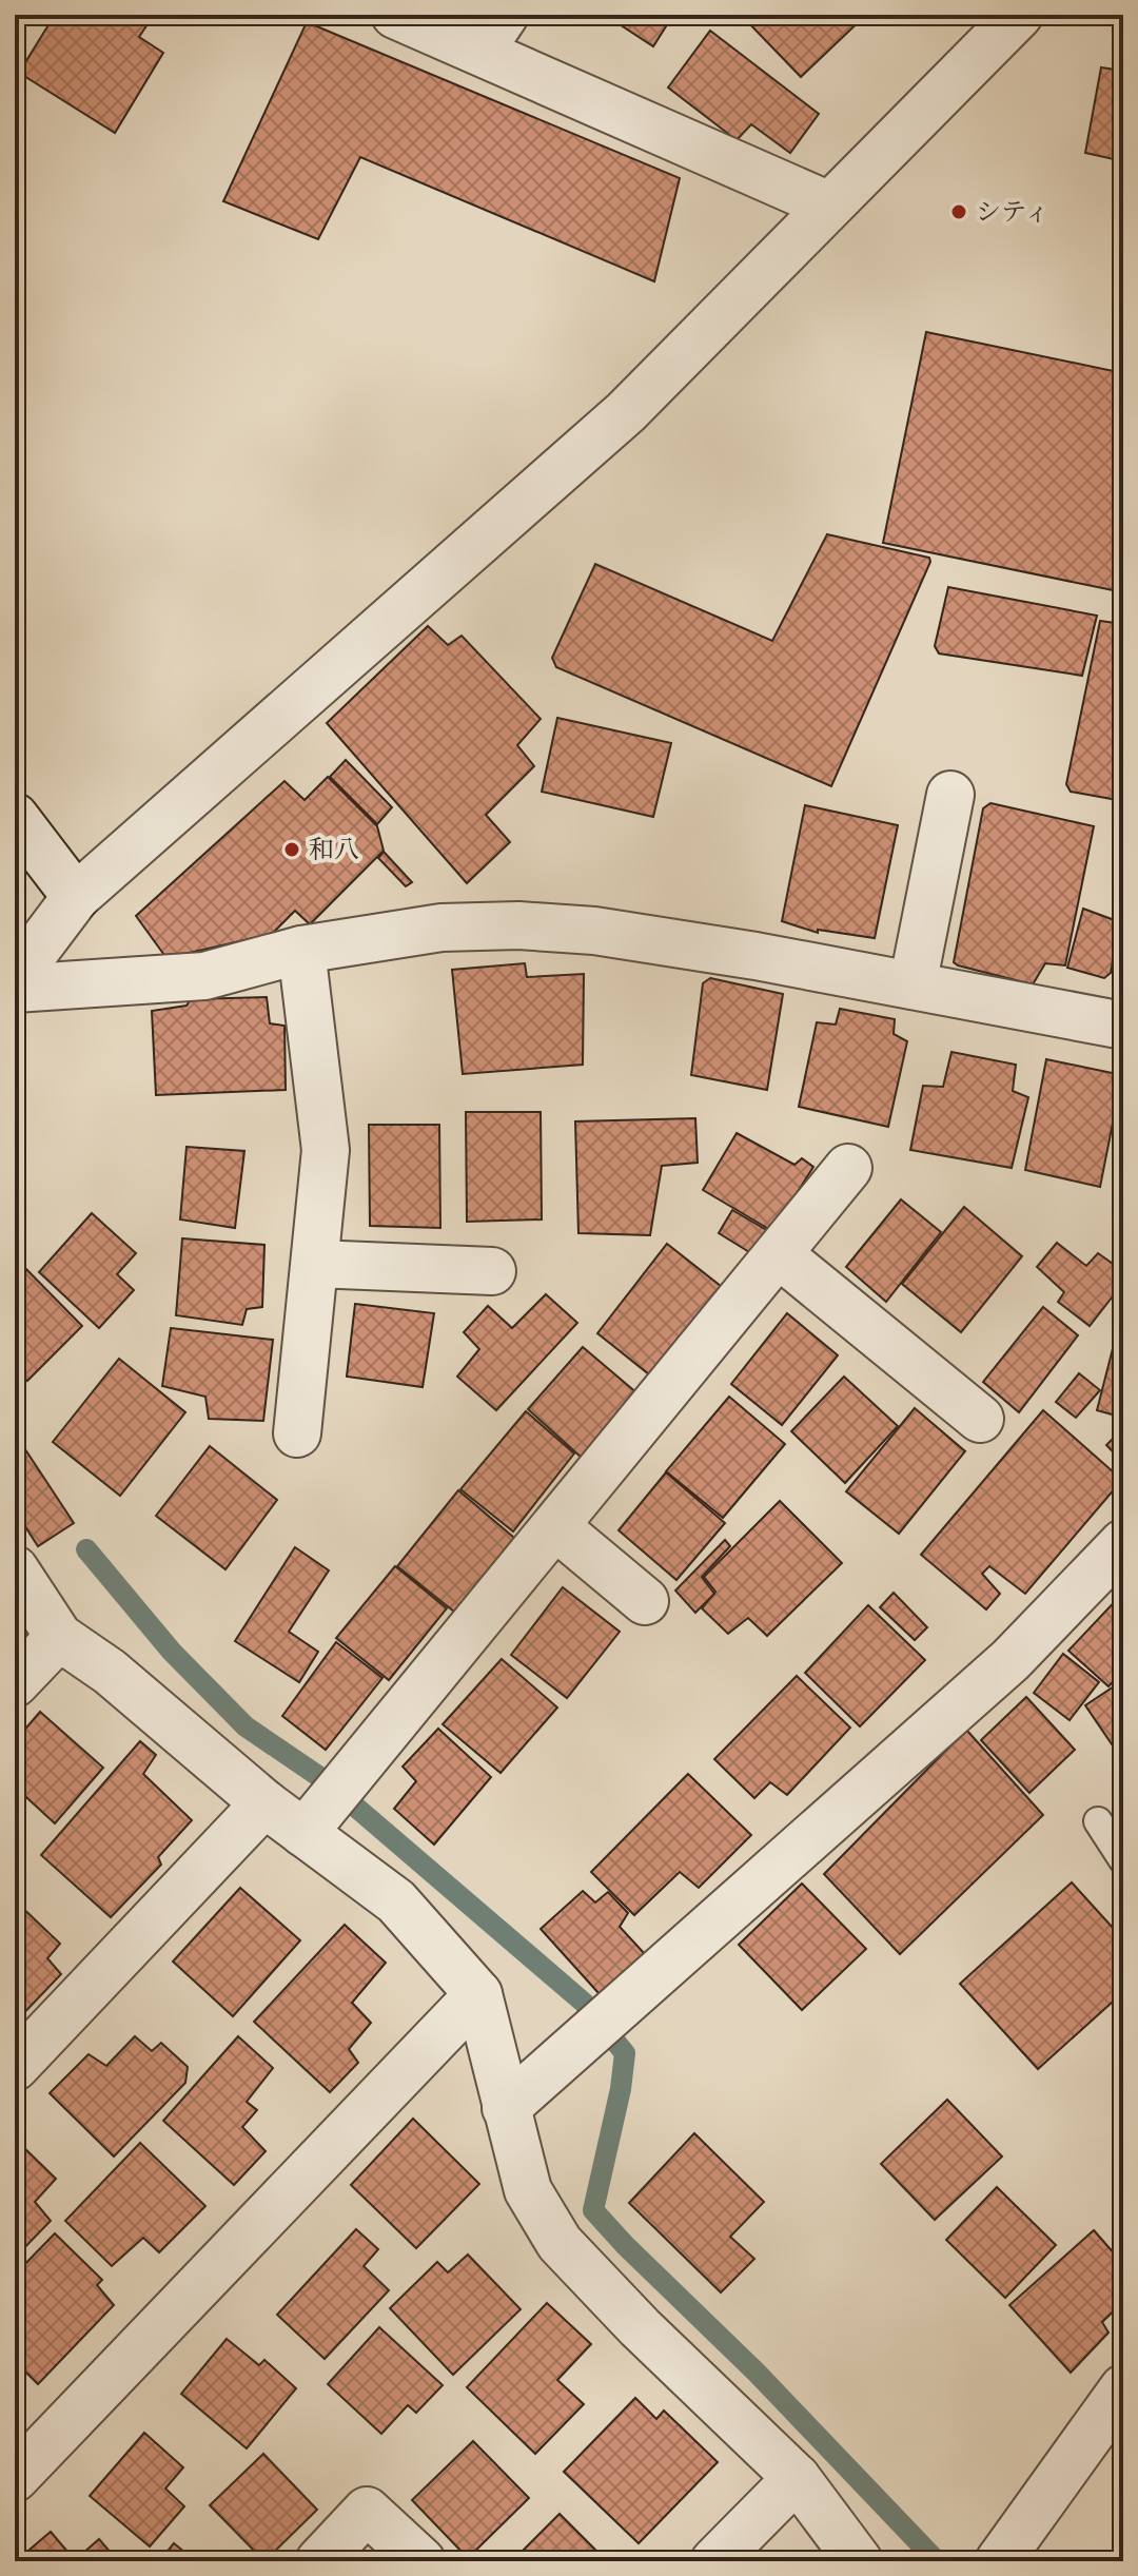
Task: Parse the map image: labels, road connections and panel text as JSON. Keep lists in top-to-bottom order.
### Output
{
  "places": ["シティ", "和八"]
}
